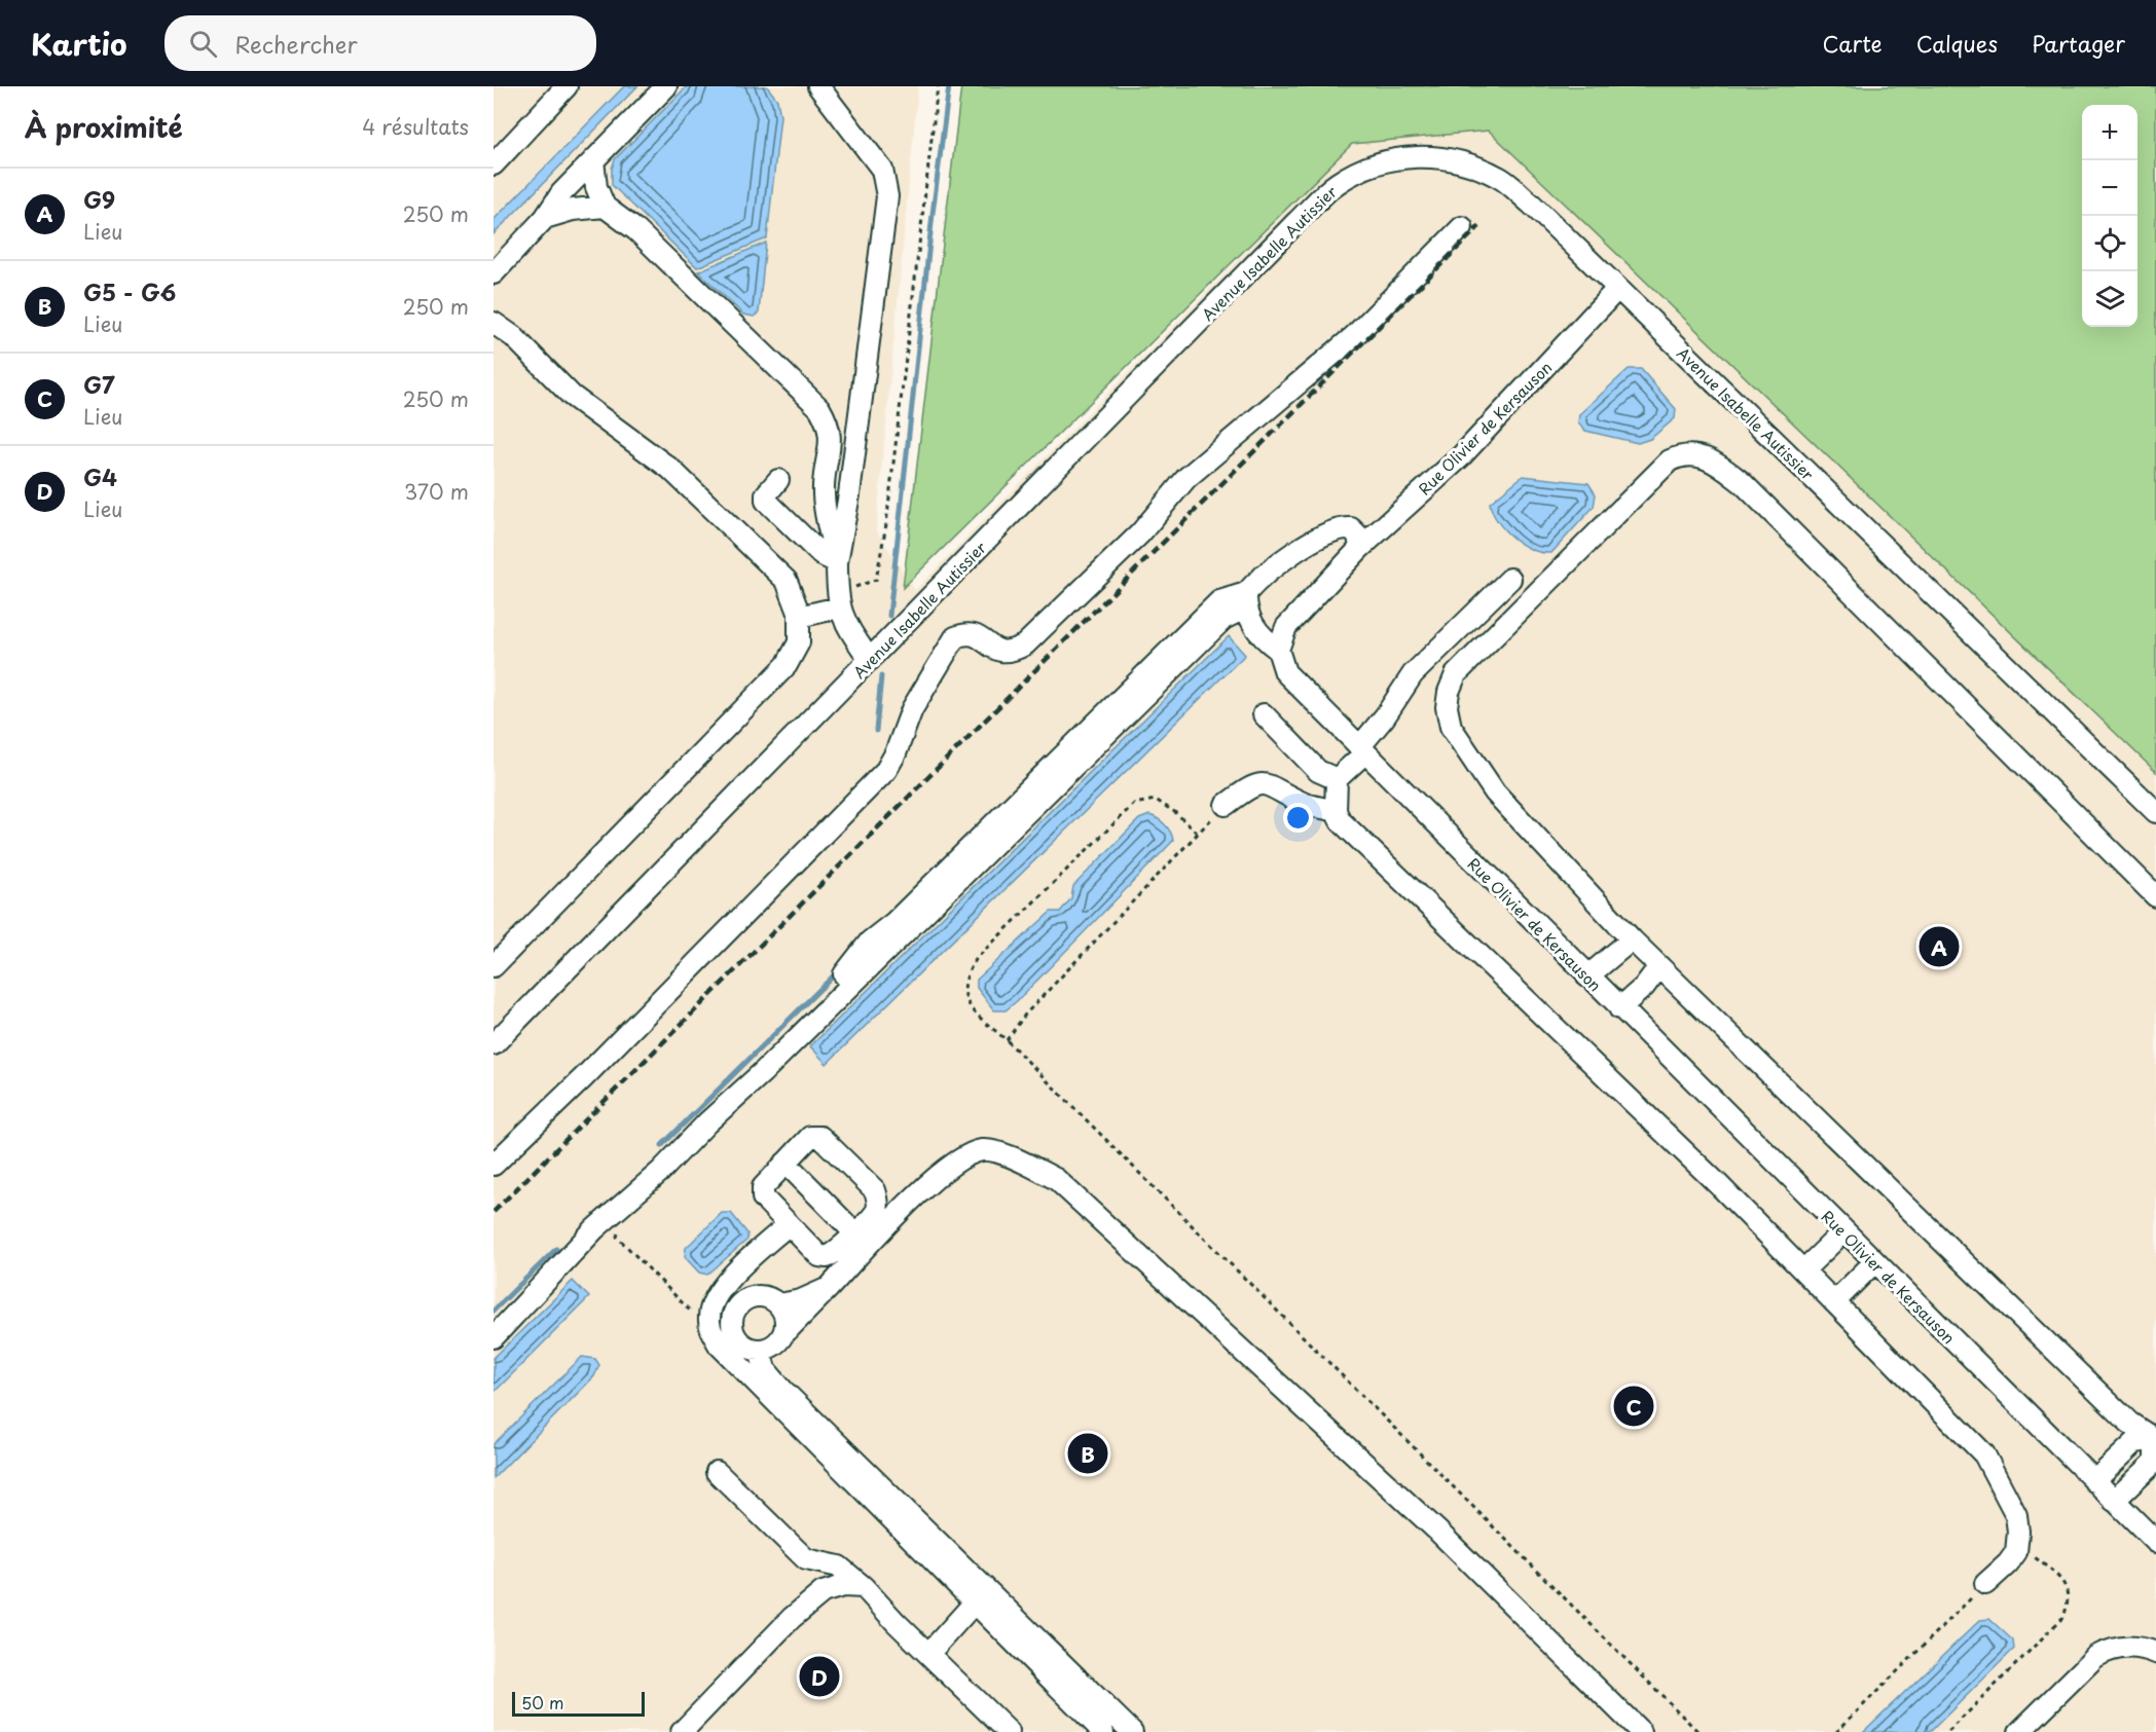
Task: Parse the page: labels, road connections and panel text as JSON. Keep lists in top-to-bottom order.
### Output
{
  "streets": {
    "street": ["Avenue Isabelle Autissier", "Rue Olivier de Kersauson"]
  },
  "crossings": [
    ["Avenue Isabelle Autissier", "Rue Olivier de Kersauson"]
  ],
  "scale_bar": "50 m",
  "page": {
    "header": "Kartio",
    "search": "Rechercher",
    "nav": ["Carte", "Calques", "Partager"],
    "heading": ["À proximité", "4 résultats"],
    "map_buttons": ["+", "−"],
    "list": [
      {
        "mark": "A",
        "name": "G9",
        "note": "Lieu",
        "value": "250 m"
      },
      {
        "mark": "B",
        "name": "G5 - G6",
        "note": "Lieu",
        "value": "250 m"
      },
      {
        "mark": "C",
        "name": "G7",
        "note": "Lieu",
        "value": "250 m"
      },
      {
        "mark": "D",
        "name": "G4",
        "note": "Lieu",
        "value": "370 m"
      }
    ],
    "pins": [
      "A",
      "C",
      "B",
      "D"
    ],
    "scale": "50 m"
  }
}
